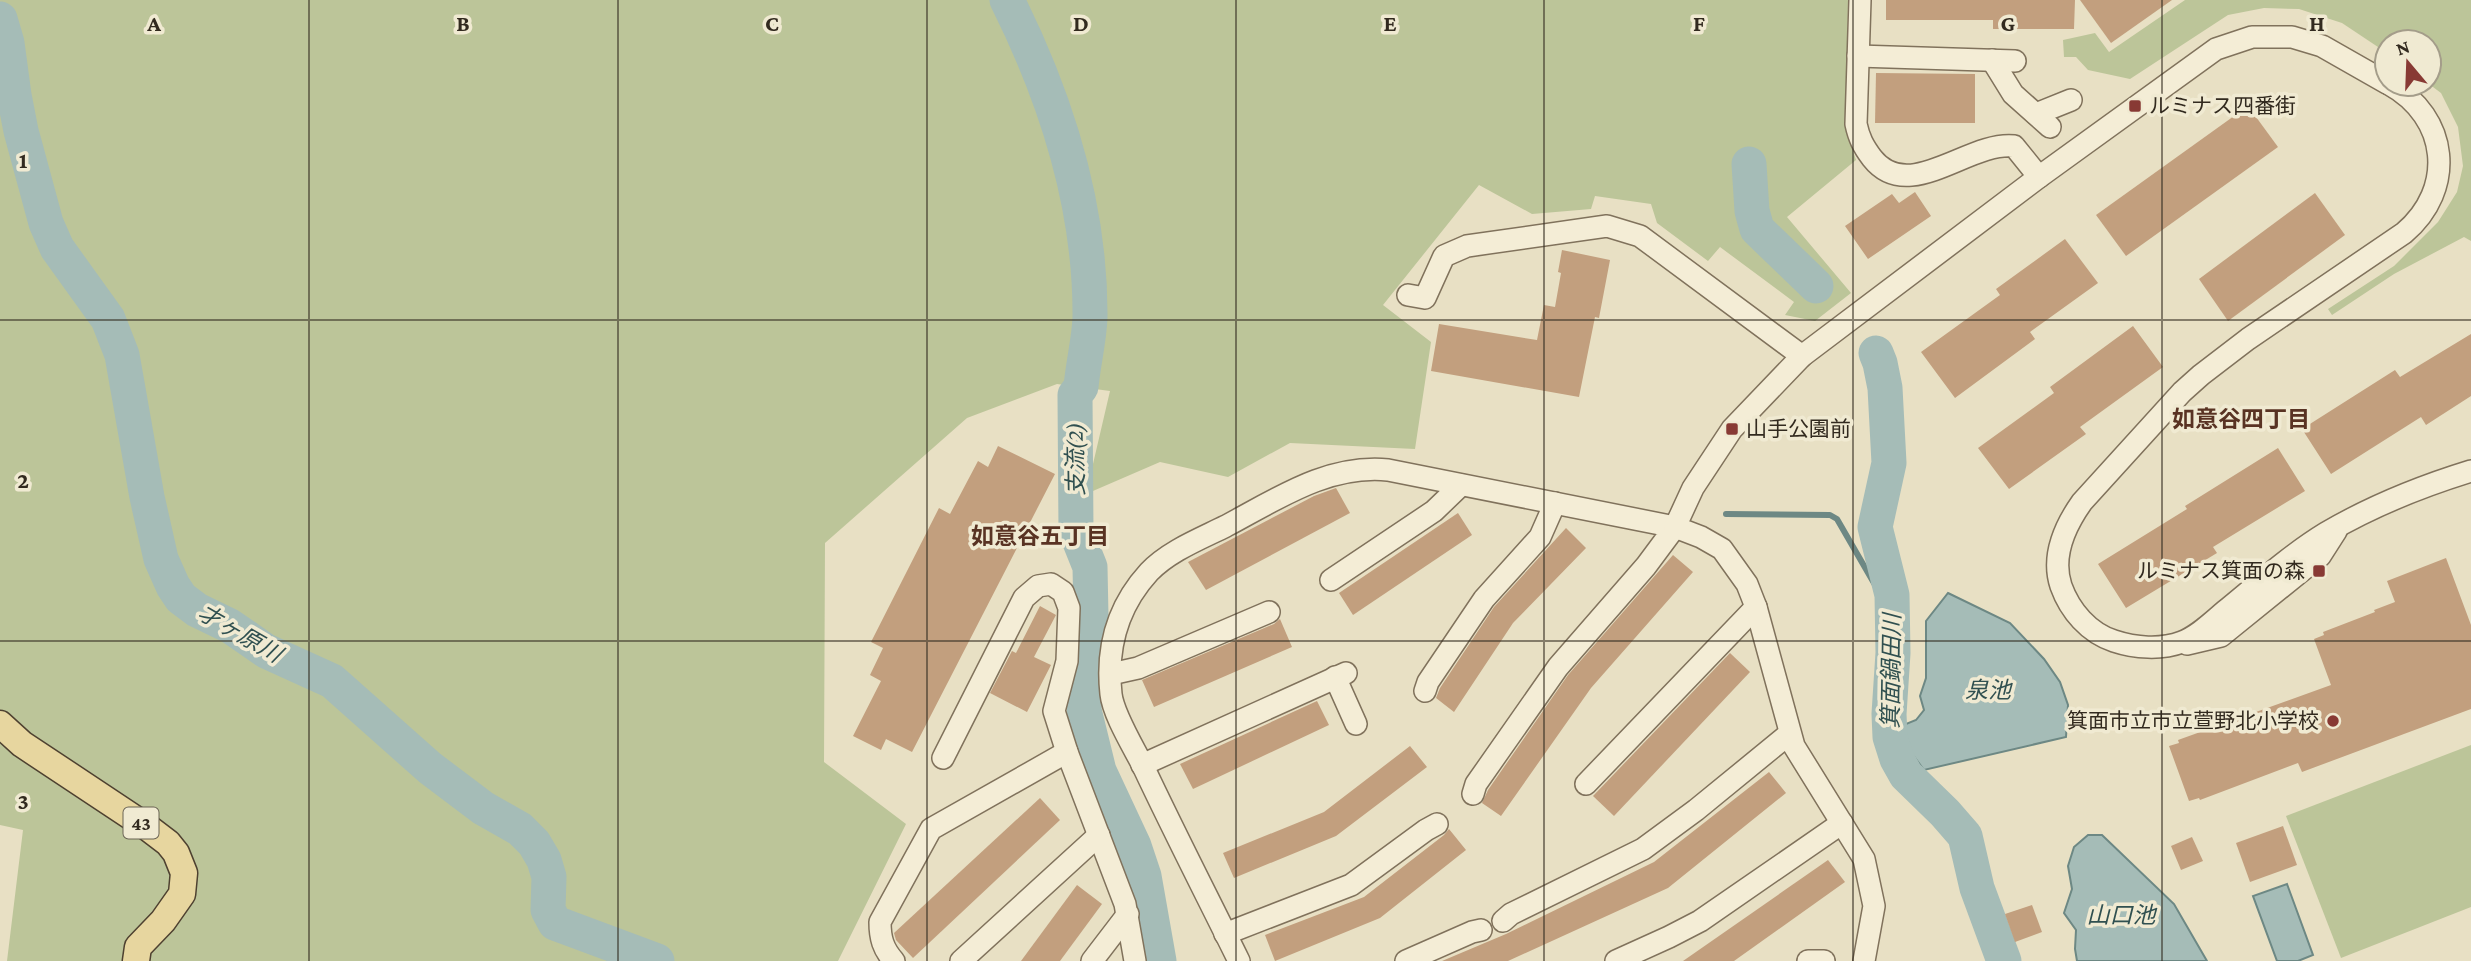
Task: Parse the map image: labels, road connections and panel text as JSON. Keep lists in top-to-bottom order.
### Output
{
  "streets": {
    "main road": ["43"]
  },
  "districts": ["如意谷四丁目", "如意谷五丁目"],
  "water": [
    "支流(2)",
    "才ヶ原川",
    "箕面鍋田川",
    "泉池",
    "山口池"
  ],
  "places": {
    "transit": ["ルミナス四番街", "山手公園前", "ルミナス箕面の森"],
    "other": ["箕面市立市立萱野北小学校"]
  },
  "north": "top",
  "grid": {
    "columns": [
      "A",
      "B",
      "C",
      "D",
      "E",
      "F",
      "G",
      "H"
    ],
    "rows": ["1", "2", "3"]
  }
}
